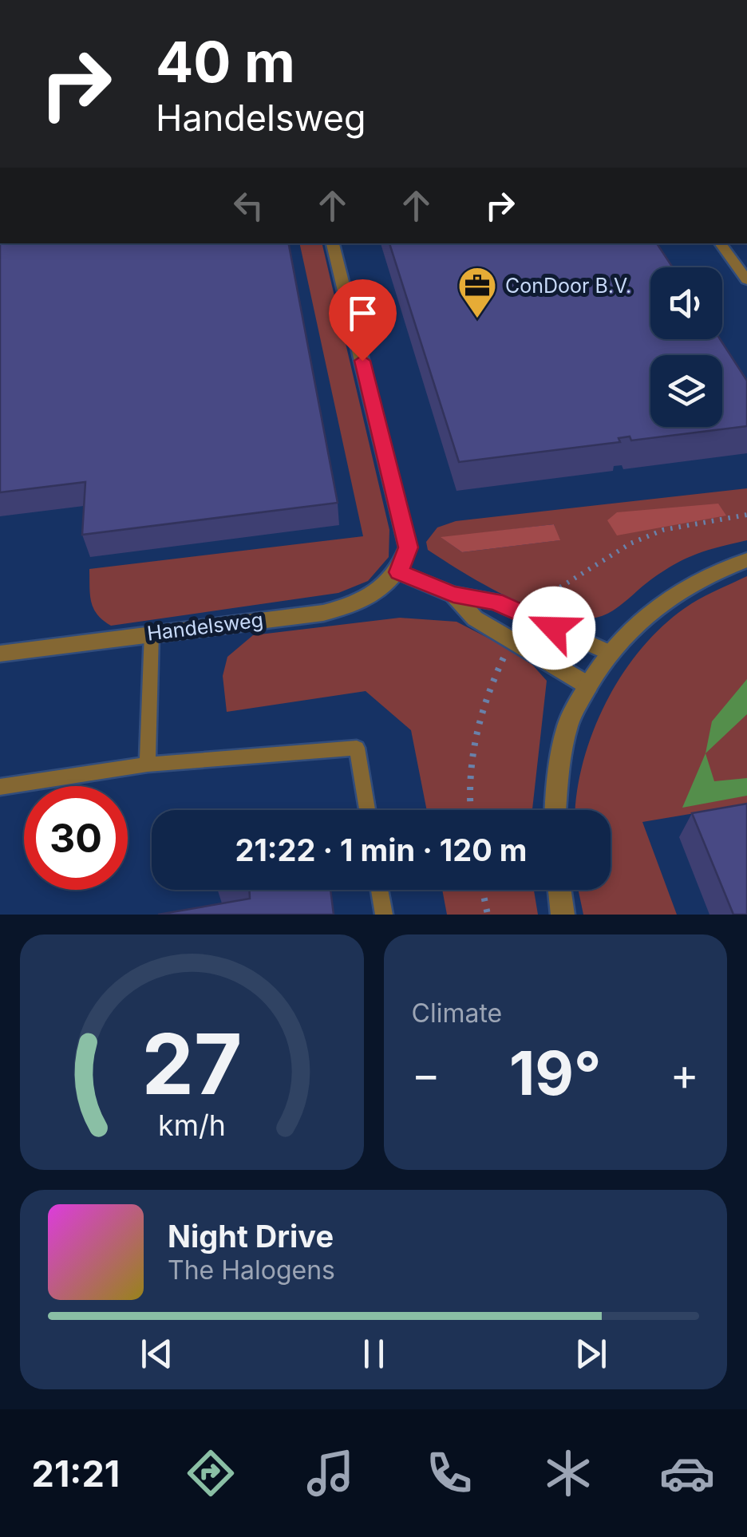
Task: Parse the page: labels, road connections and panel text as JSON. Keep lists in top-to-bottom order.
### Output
{
  "streets": {
    "street": ["Handelsweg"]
  },
  "places": {
    "office": ["ConDoor B.V."]
  },
  "page": {
    "turn": ["40 m", "Handelsweg"],
    "limit": "30",
    "trip": "21:22 · 1 min · 120 m",
    "tile": "Climate",
    "heat": ["−", "19°", "+"],
    "song": ["Night Drive", "The Halogens"],
    "tabs": "21:21",
    "gauge": ["27", "km/h"]
  }
}
